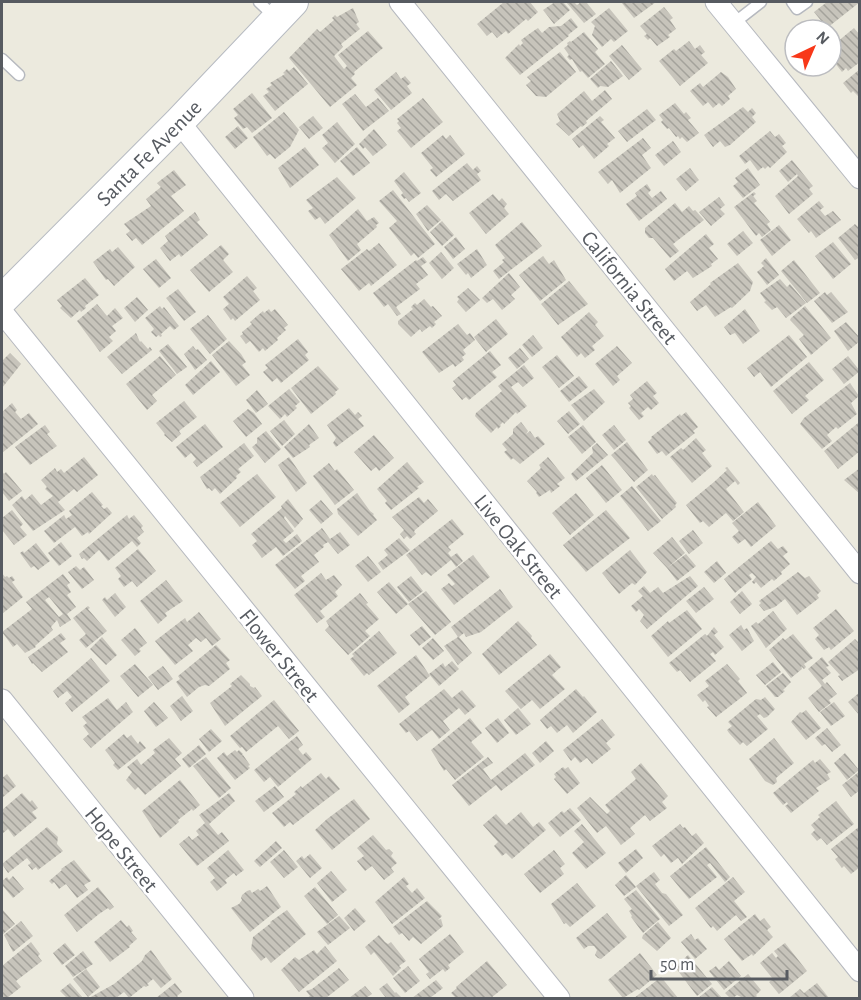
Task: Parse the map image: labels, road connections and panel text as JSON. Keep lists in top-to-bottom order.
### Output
{
  "streets": {
    "main road": ["Santa Fe Avenue"],
    "street": [
      "California Street",
      "Live Oak Street",
      "Flower Street",
      "Hope Street"
    ]
  },
  "crossings": [
    ["Santa Fe Avenue", "Live Oak Street"]
  ],
  "scale_bar": "50 m",
  "north": "top right"
}
